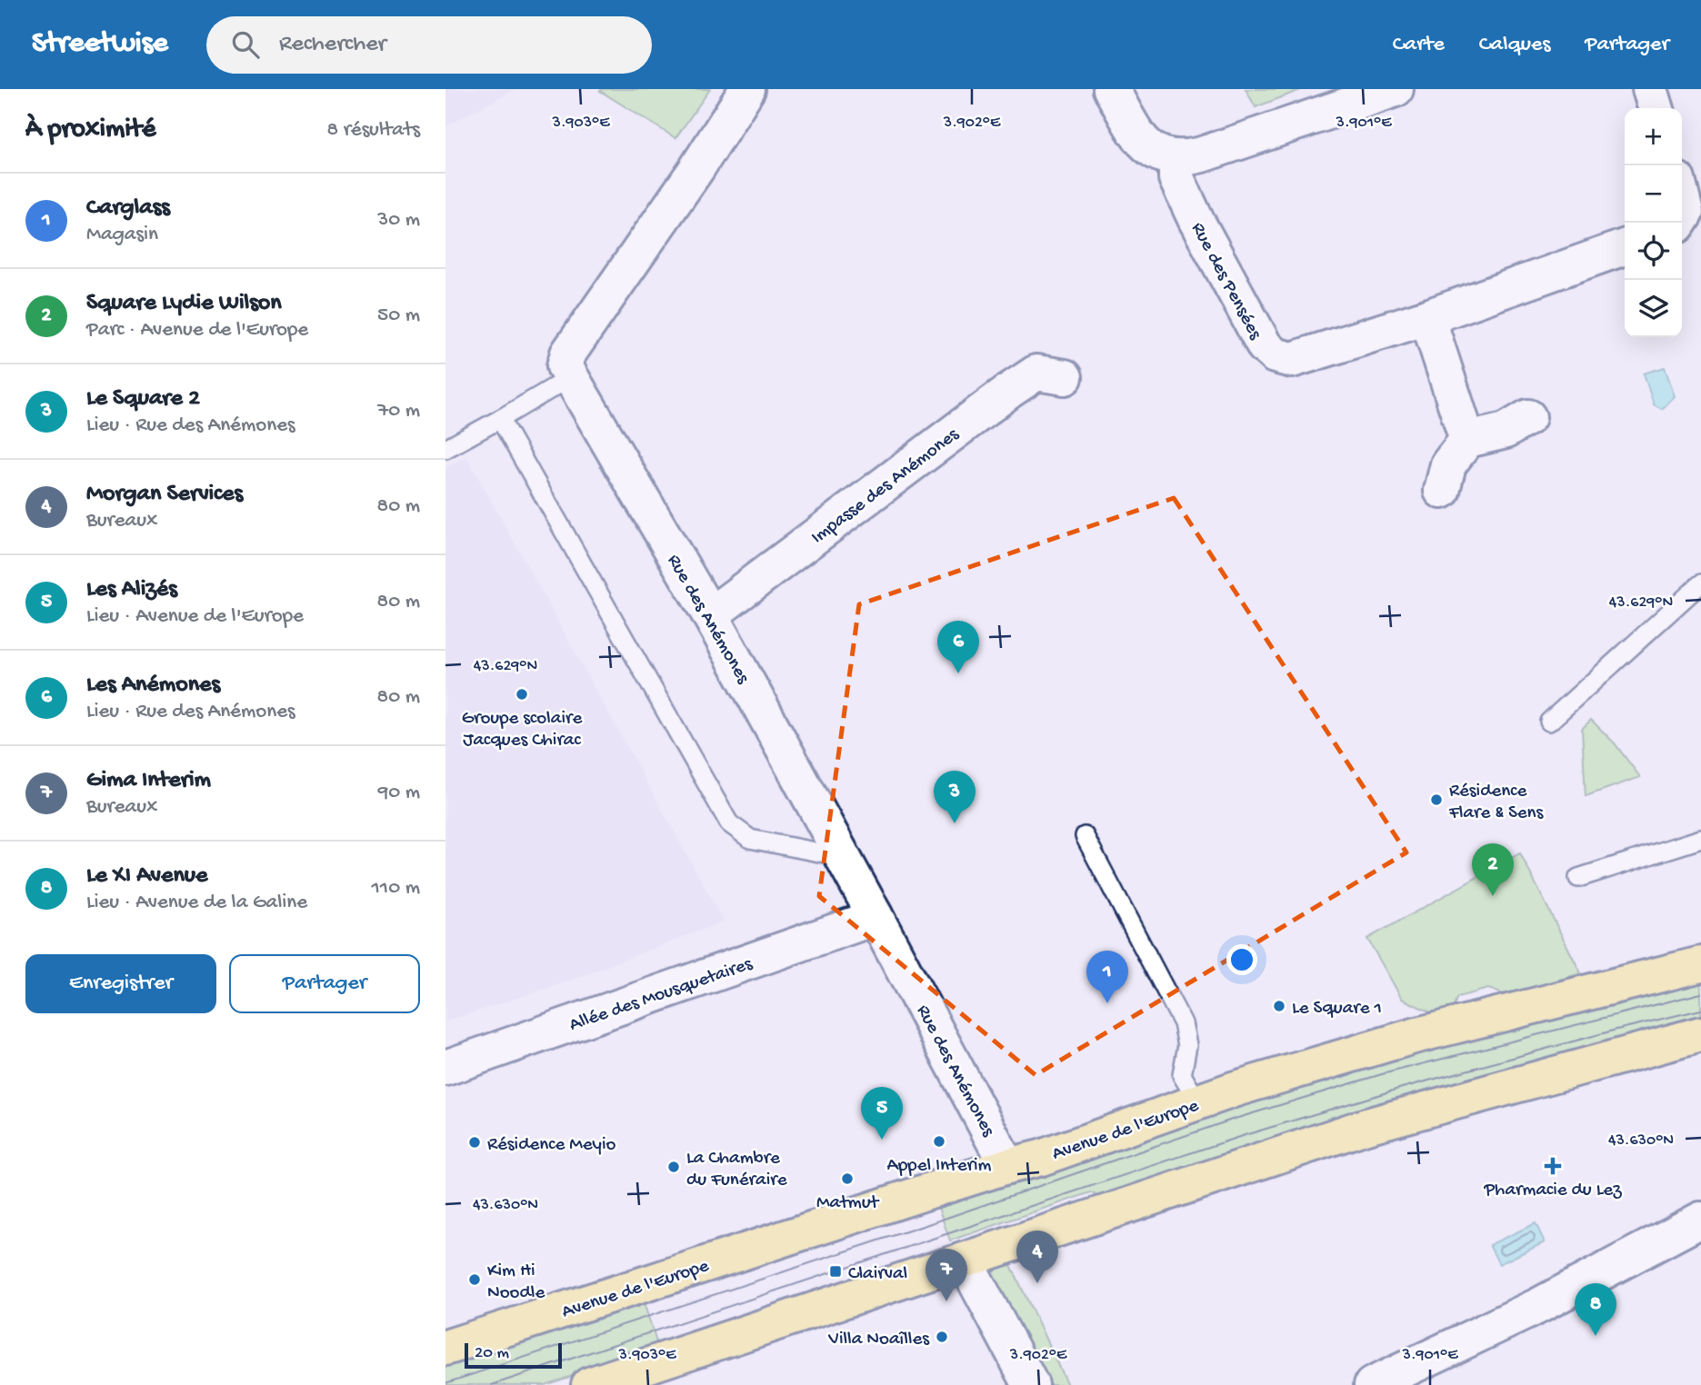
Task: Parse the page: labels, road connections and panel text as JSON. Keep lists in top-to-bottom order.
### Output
{
  "streets": {
    "main road": ["Avenue de l'Europe"],
    "street": [
      "Rue des Pensées",
      "Impasse des Anémones",
      "Rue des Anémones",
      "Allée des Mousquetaires"
    ]
  },
  "crossings": [
    ["Impasse des Anémones", "Rue des Anémones"],
    ["Rue des Anémones", "Allée des Mousquetaires"],
    ["Rue des Anémones", "Avenue de l'Europe"]
  ],
  "places": {
    "other": [
      "Groupe scolaire Jacques Chirac",
      "Résidence Flare & Sens",
      "Le Square 1",
      "Appel Interim",
      "Résidence Meyio",
      "La Chambre du Funéraire",
      "Matmut",
      "Kim Hi Noodle",
      "Villa Noaîlles"
    ],
    "health": ["Pharmacie du Lez"],
    "transit": ["Clairval"]
  },
  "scale_bar": "20 m",
  "page": {
    "header": "Streetwise",
    "search": "Rechercher",
    "nav": ["Carte", "Calques", "Partager"],
    "heading": ["À proximité", "8 résultats"],
    "map_buttons": ["+", "−"],
    "list": [
      {
        "mark": "1",
        "name": "Carglass",
        "note": "Magasin",
        "value": "30 m"
      },
      {
        "mark": "2",
        "name": "Square Lydie Wilson",
        "note": "Parc · Avenue de l'Europe",
        "value": "50 m"
      },
      {
        "mark": "3",
        "name": "Le Square 2",
        "note": "Lieu · Rue des Anémones",
        "value": "70 m"
      },
      {
        "mark": "4",
        "name": "Morgan Services",
        "note": "Bureaux",
        "value": "80 m"
      },
      {
        "mark": "5",
        "name": "Les Alizés",
        "note": "Lieu · Avenue de l'Europe",
        "value": "80 m"
      },
      {
        "mark": "6",
        "name": "Les Anémones",
        "note": "Lieu · Rue des Anémones",
        "value": "80 m"
      },
      {
        "mark": "7",
        "name": "Gima Interim",
        "note": "Bureaux",
        "value": "90 m"
      },
      {
        "mark": "8",
        "name": "Le XI Avenue",
        "note": "Lieu · Avenue de la Galine",
        "value": "110 m"
      }
    ],
    "pins": [
      "6",
      "3",
      "2",
      "1",
      "5",
      "4",
      "7",
      "8"
    ],
    "buttons": ["Enregistrer", "Partager"],
    "scale": "20 m"
  },
  "coordinates": [
    "3.903°E",
    "3.902°E",
    "3.901°E",
    "43.629°N",
    "43.630°N"
  ]
}
